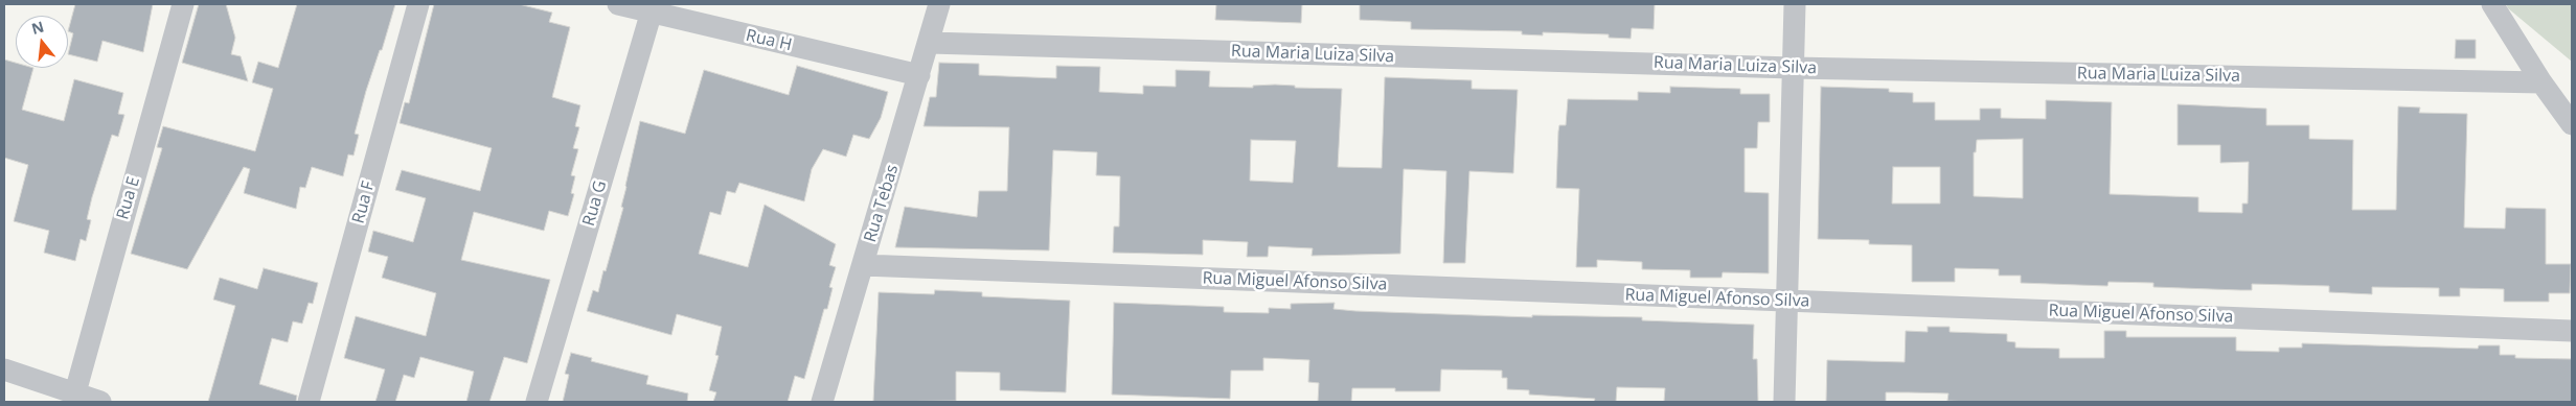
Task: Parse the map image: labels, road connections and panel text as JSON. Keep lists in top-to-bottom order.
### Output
{
  "streets": {
    "street": [
      "Rua H",
      "Rua Maria Luiza Silva",
      "Rua E",
      "Rua F",
      "Rua G",
      "Rua Tebas",
      "Rua Miguel Afonso Silva"
    ]
  },
  "crossings": [
    ["Rua H", "Rua G"],
    ["Rua H", "Rua Tebas"],
    ["Rua Maria Luiza Silva", "Rua Tebas"],
    ["Rua Tebas", "Rua Miguel Afonso Silva"]
  ],
  "north": "top"
}
